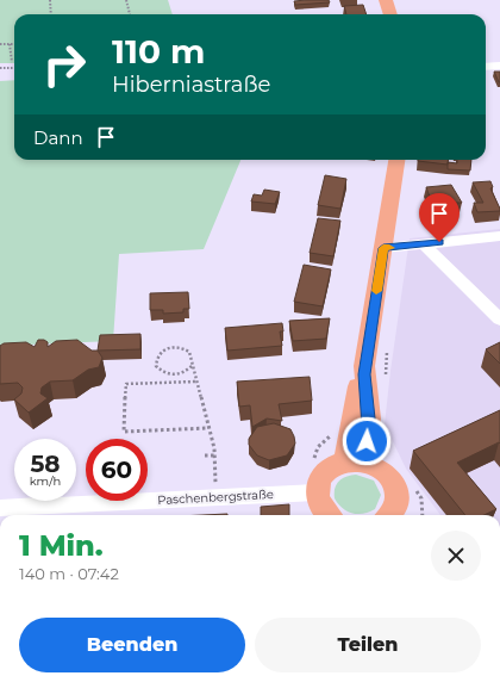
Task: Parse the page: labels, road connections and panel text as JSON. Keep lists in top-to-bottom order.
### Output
{
  "streets": {
    "street": ["Paschenbergstraße"]
  },
  "page": {
    "turn": ["110 m", "Hiberniastraße"],
    "then": "Dann",
    "speed": "58 km/h",
    "limit": "60",
    "heading": ["1 Min.", "140 m · 07:42"],
    "buttons": ["Beenden", "Teilen"]
  }
}
